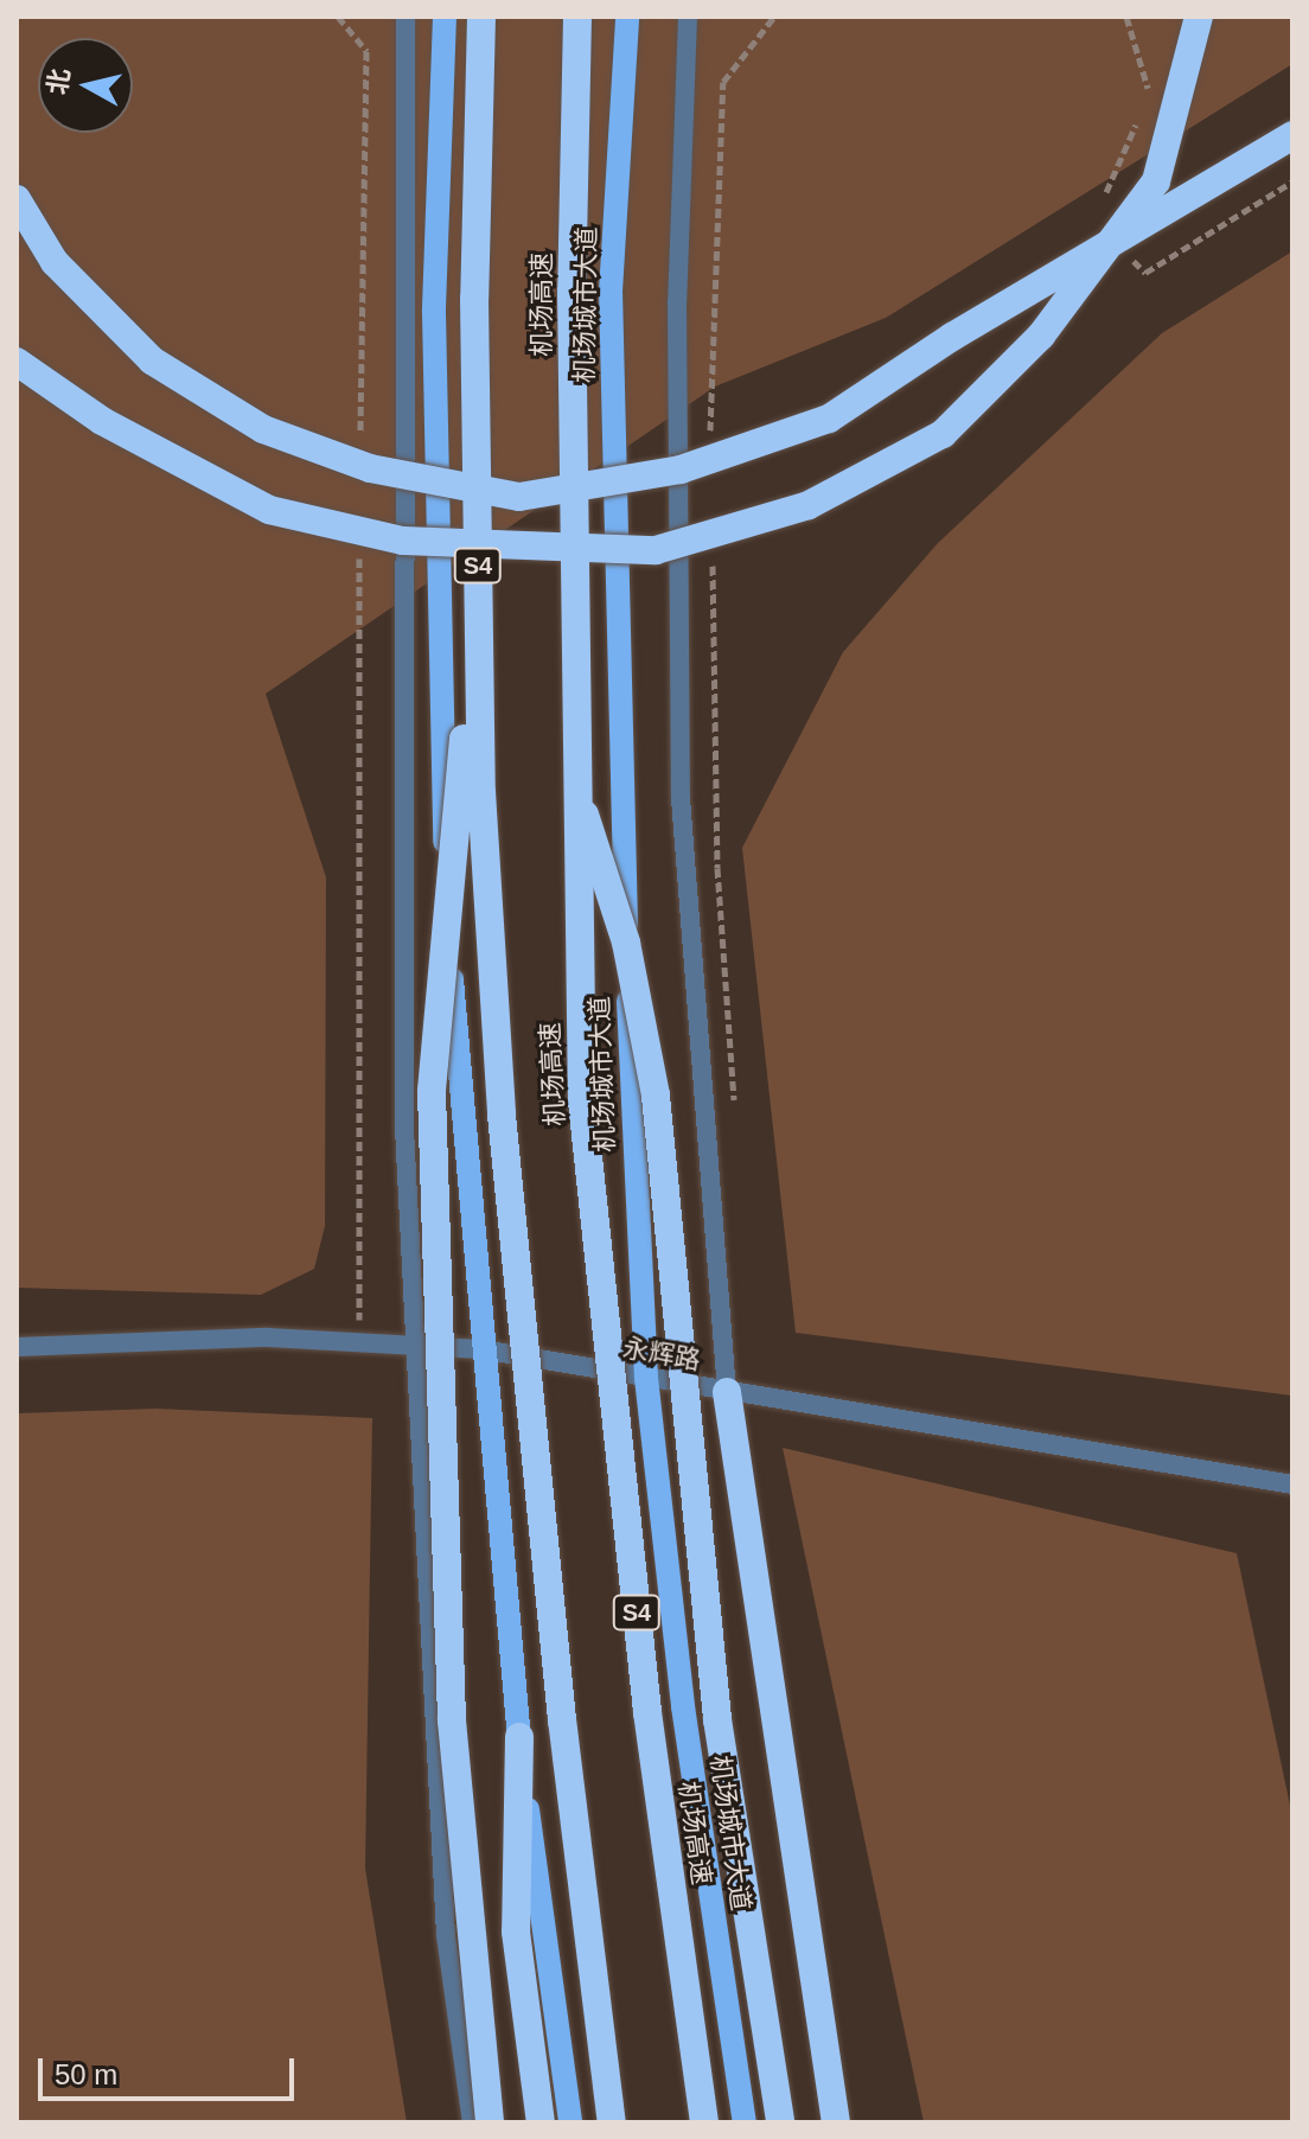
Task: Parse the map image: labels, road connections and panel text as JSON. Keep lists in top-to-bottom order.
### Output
{
  "streets": {
    "highway": ["机场高速", "S4"],
    "main road": ["机场城市大道"],
    "street": ["永辉路"]
  },
  "crossings": [
    ["机场城市大道", "永辉路"]
  ],
  "scale_bar": "50 m",
  "north": "left"
}
